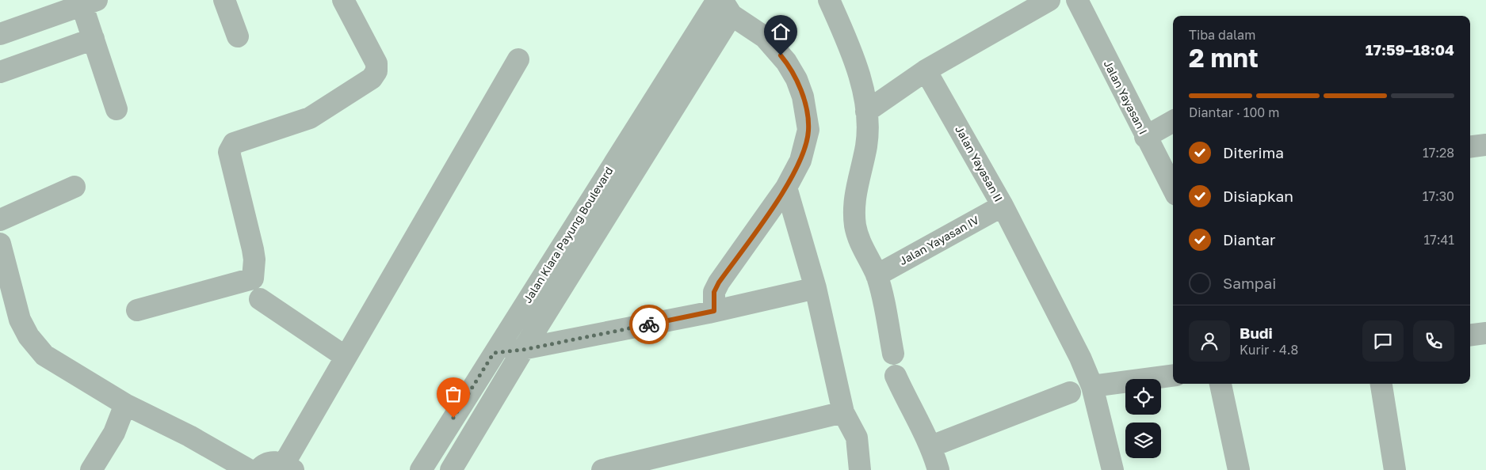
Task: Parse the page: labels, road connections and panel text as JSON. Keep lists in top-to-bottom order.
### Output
{
  "streets": {
    "street": [
      "Jalan Yayasan I",
      "Jalan Yayasan II",
      "Jalan Kiara Payung Boulevard",
      "Jalan Yayasan IV"
    ]
  },
  "crossings": [
    ["Jalan Yayasan II", "Jalan Yayasan IV"]
  ],
  "page": {
    "heading": ["2 mnt", "Tiba dalam", "17:59–18:04"],
    "panel": ["Budi", "Kurir · 4.8"],
    "bar": "Diantar · 100 m",
    "list": [
      ["Diterima", "17:28"],
      ["Disiapkan", "17:30"],
      ["Diantar", "17:41"],
      "Sampai"
    ]
  }
}
